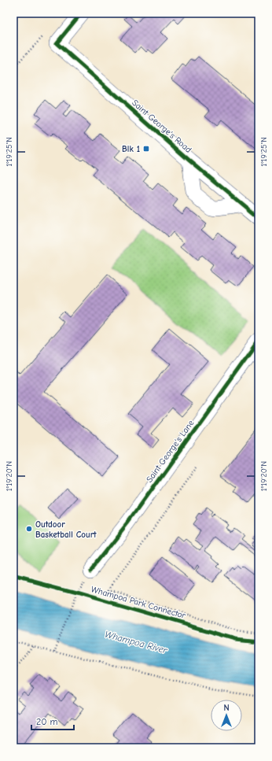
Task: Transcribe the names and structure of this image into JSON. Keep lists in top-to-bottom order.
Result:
{
  "streets": {
    "street": ["Saint George's Road", "Saint George's Lane"],
    "cycle path": ["Whampoa Park Connector"]
  },
  "water": ["Whampoa River"],
  "places": {
    "transit": ["Blk 1"],
    "other": ["Outdoor Basketball Court"]
  },
  "scale_bar": "20 m",
  "north": "top",
  "coordinates": ["1°19'25\"N", "1°19'20\"N"]
}
